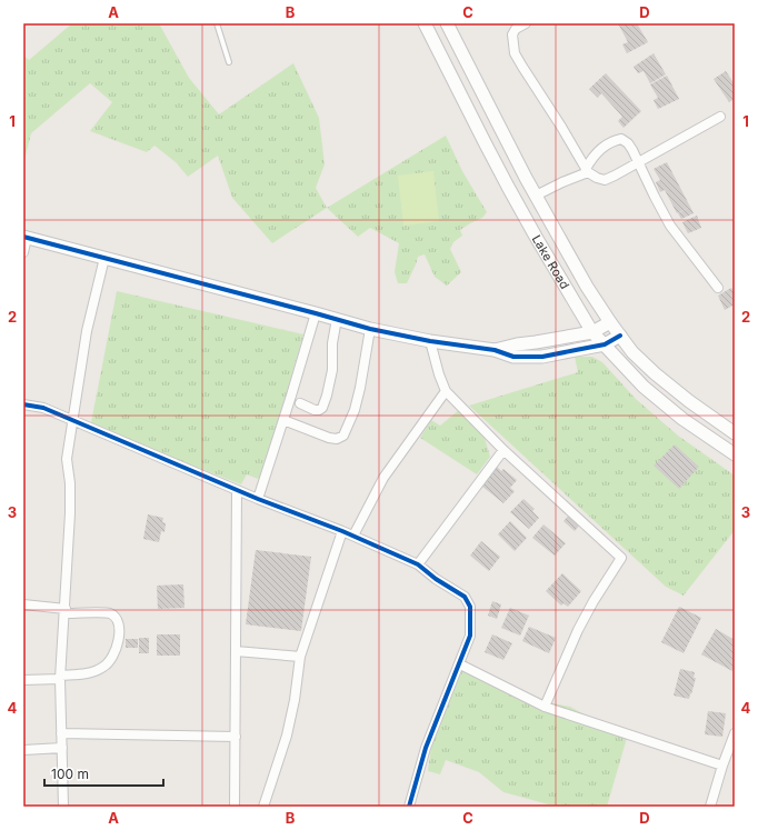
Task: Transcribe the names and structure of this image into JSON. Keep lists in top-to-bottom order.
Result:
{
  "streets": {
    "main road": ["Lake Road"]
  },
  "scale_bar": "100 m",
  "grid": {
    "columns": [
      "A",
      "B",
      "C",
      "D"
    ],
    "rows": [
      "1",
      "2",
      "3",
      "4"
    ]
  }
}
